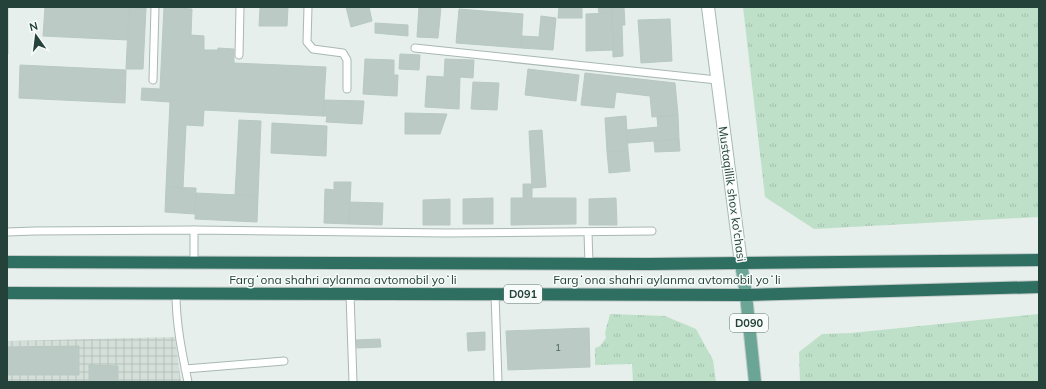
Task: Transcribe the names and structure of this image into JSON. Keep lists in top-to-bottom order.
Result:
{
  "streets": {
    "highway": ["Fargʻona shahri aylanma avtomobil yoʻli", "D091"],
    "main road": ["Mustaqillik shox ko'chasi", "D090"]
  },
  "crossings": [
    ["Mustaqillik shox ko'chasi", "Fargʻona shahri aylanma avtomobil yoʻli"]
  ],
  "house_numbers": ["1"],
  "north": "top"
}
